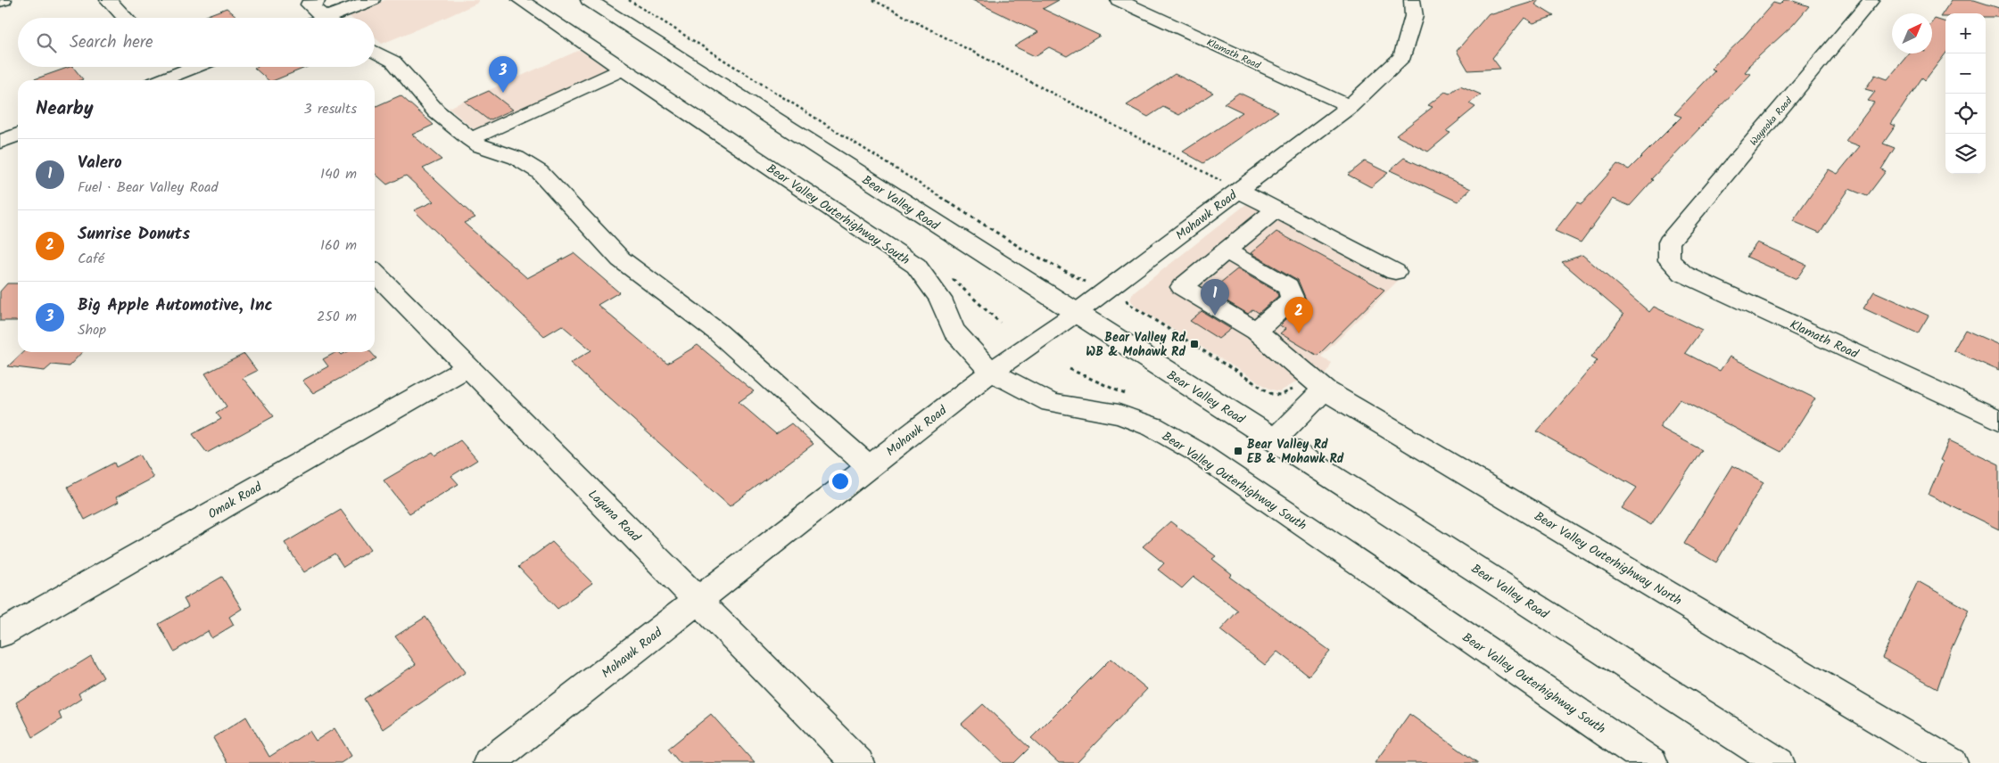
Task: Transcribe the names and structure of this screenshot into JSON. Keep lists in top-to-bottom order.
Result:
{
  "streets": {
    "street": [
      "Klamath Road",
      "Waynoka Road",
      "Bear Valley Road",
      "Bear Valley Outerhighway South",
      "Mohawk Road",
      "Omak Road",
      "Laguna Road",
      "Bear Valley Outerhighway North"
    ]
  },
  "crossings": [
    ["Klamath Road", "Waynoka Road"],
    ["Klamath Road", "Mohawk Road"],
    ["Bear Valley Road", "Mohawk Road"],
    ["Bear Valley Outerhighway South", "Mohawk Road"],
    ["Mohawk Road", "Laguna Road"],
    ["Omak Road", "Laguna Road"]
  ],
  "places": {
    "transit": ["Bear Valley Rd WB & Mohawk Rd", "Bear Valley Rd EB & Mohawk Rd"]
  },
  "north": "top right",
  "page": {
    "map_buttons": ["+", "−"],
    "search": "Search here",
    "pins": ["3", "1", "2"],
    "heading": ["Nearby", "3 results"],
    "list": [
      {
        "mark": "1",
        "name": "Valero",
        "note": "Fuel · Bear Valley Road",
        "value": "140 m"
      },
      {
        "mark": "2",
        "name": "Sunrise Donuts",
        "note": "Café",
        "value": "160 m"
      },
      {
        "mark": "3",
        "name": "Big Apple Automotive, Inc",
        "note": "Shop",
        "value": "250 m"
      }
    ]
  }
}
